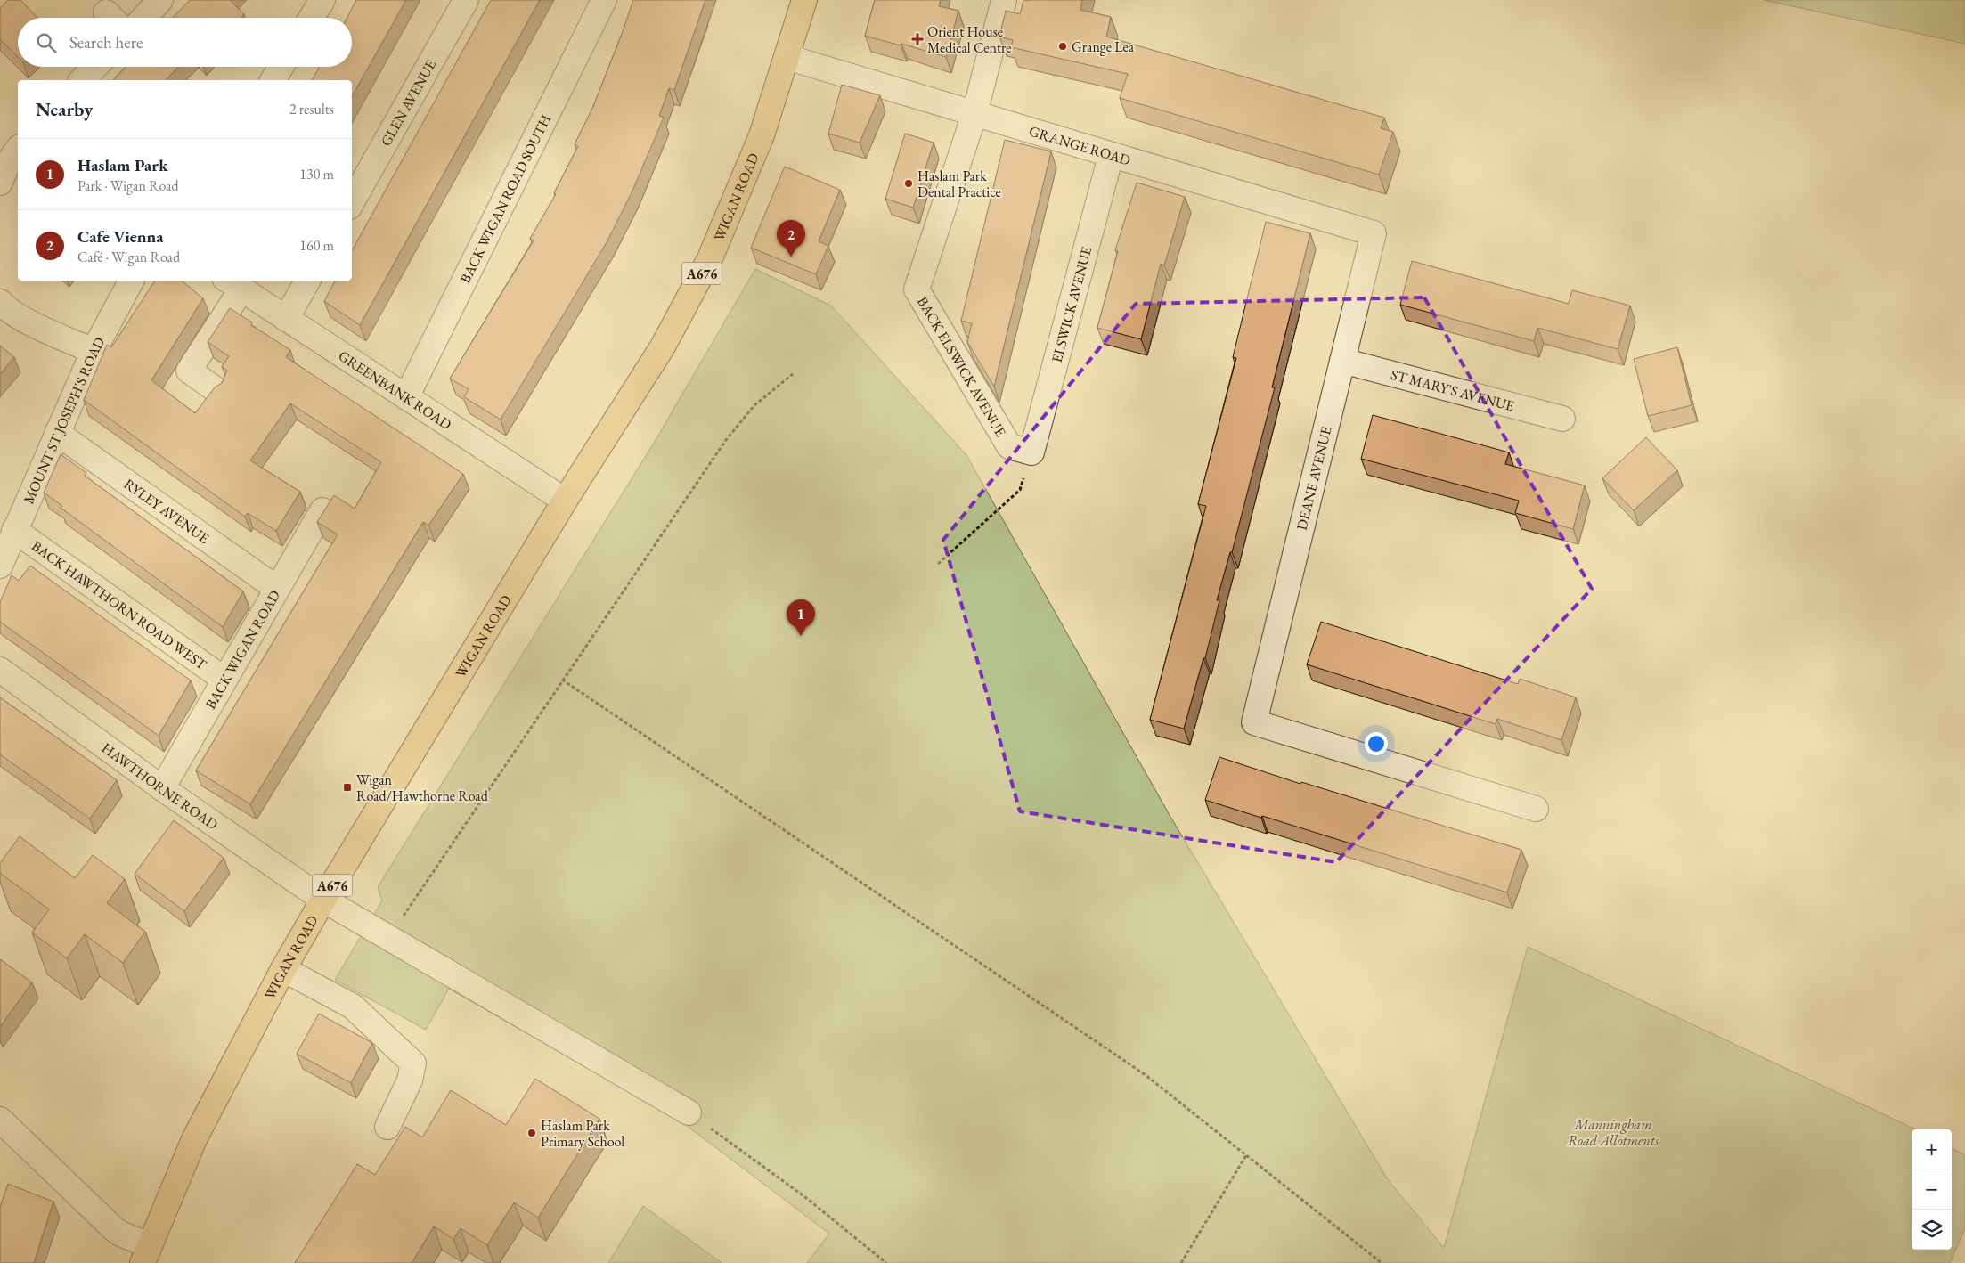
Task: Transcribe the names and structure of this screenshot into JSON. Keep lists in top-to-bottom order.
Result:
{
  "streets": {
    "main road": ["WIGAN ROAD", "A676"],
    "street": [
      "GLEN AVENUE",
      "GRANGE ROAD",
      "BACK WIGAN ROAD SOUTH",
      "ELSWICK AVENUE",
      "BACK ELSWICK AVENUE",
      "GREENBANK ROAD",
      "ST MARY'S AVENUE",
      "MOUNT ST JOSEPH'S ROAD",
      "DEANE AVENUE",
      "RYLEY AVENUE",
      "BACK HAWTHORN ROAD WEST",
      "BACK WIGAN ROAD",
      "HAWTHORNE ROAD"
    ]
  },
  "crossings": [
    ["GRANGE ROAD", "WIGAN ROAD"],
    ["GRANGE ROAD", "ELSWICK AVENUE"],
    ["GRANGE ROAD", "BACK ELSWICK AVENUE"],
    ["GRANGE ROAD", "DEANE AVENUE"],
    ["WIGAN ROAD", "GREENBANK ROAD"],
    ["WIGAN ROAD", "HAWTHORNE ROAD"],
    ["BACK WIGAN ROAD SOUTH", "GREENBANK ROAD"],
    ["ELSWICK AVENUE", "BACK ELSWICK AVENUE"],
    ["ST MARY'S AVENUE", "DEANE AVENUE"],
    ["MOUNT ST JOSEPH'S ROAD", "RYLEY AVENUE"],
    ["MOUNT ST JOSEPH'S ROAD", "BACK HAWTHORN ROAD WEST"],
    ["RYLEY AVENUE", "BACK WIGAN ROAD"],
    ["BACK HAWTHORN ROAD WEST", "BACK WIGAN ROAD"],
    ["BACK WIGAN ROAD", "HAWTHORNE ROAD"]
  ],
  "parks": ["Manningham Road Allotments"],
  "places": {
    "health": ["Orient House Medical Centre"],
    "other": ["Grange Lea", "Haslam Park Dental Practice", "Haslam Park Primary School"],
    "transit": ["Wigan Road/Hawthorne Road"]
  },
  "page": {
    "search": "Search here",
    "heading": ["Nearby", "2 results"],
    "list": [
      {
        "mark": "1",
        "name": "Haslam Park",
        "note": "Park · Wigan Road",
        "value": "130 m"
      },
      {
        "mark": "2",
        "name": "Cafe Vienna",
        "note": "Café · Wigan Road",
        "value": "160 m"
      }
    ],
    "pins": ["2", "1"],
    "map_buttons": ["+", "−"]
  }
}
